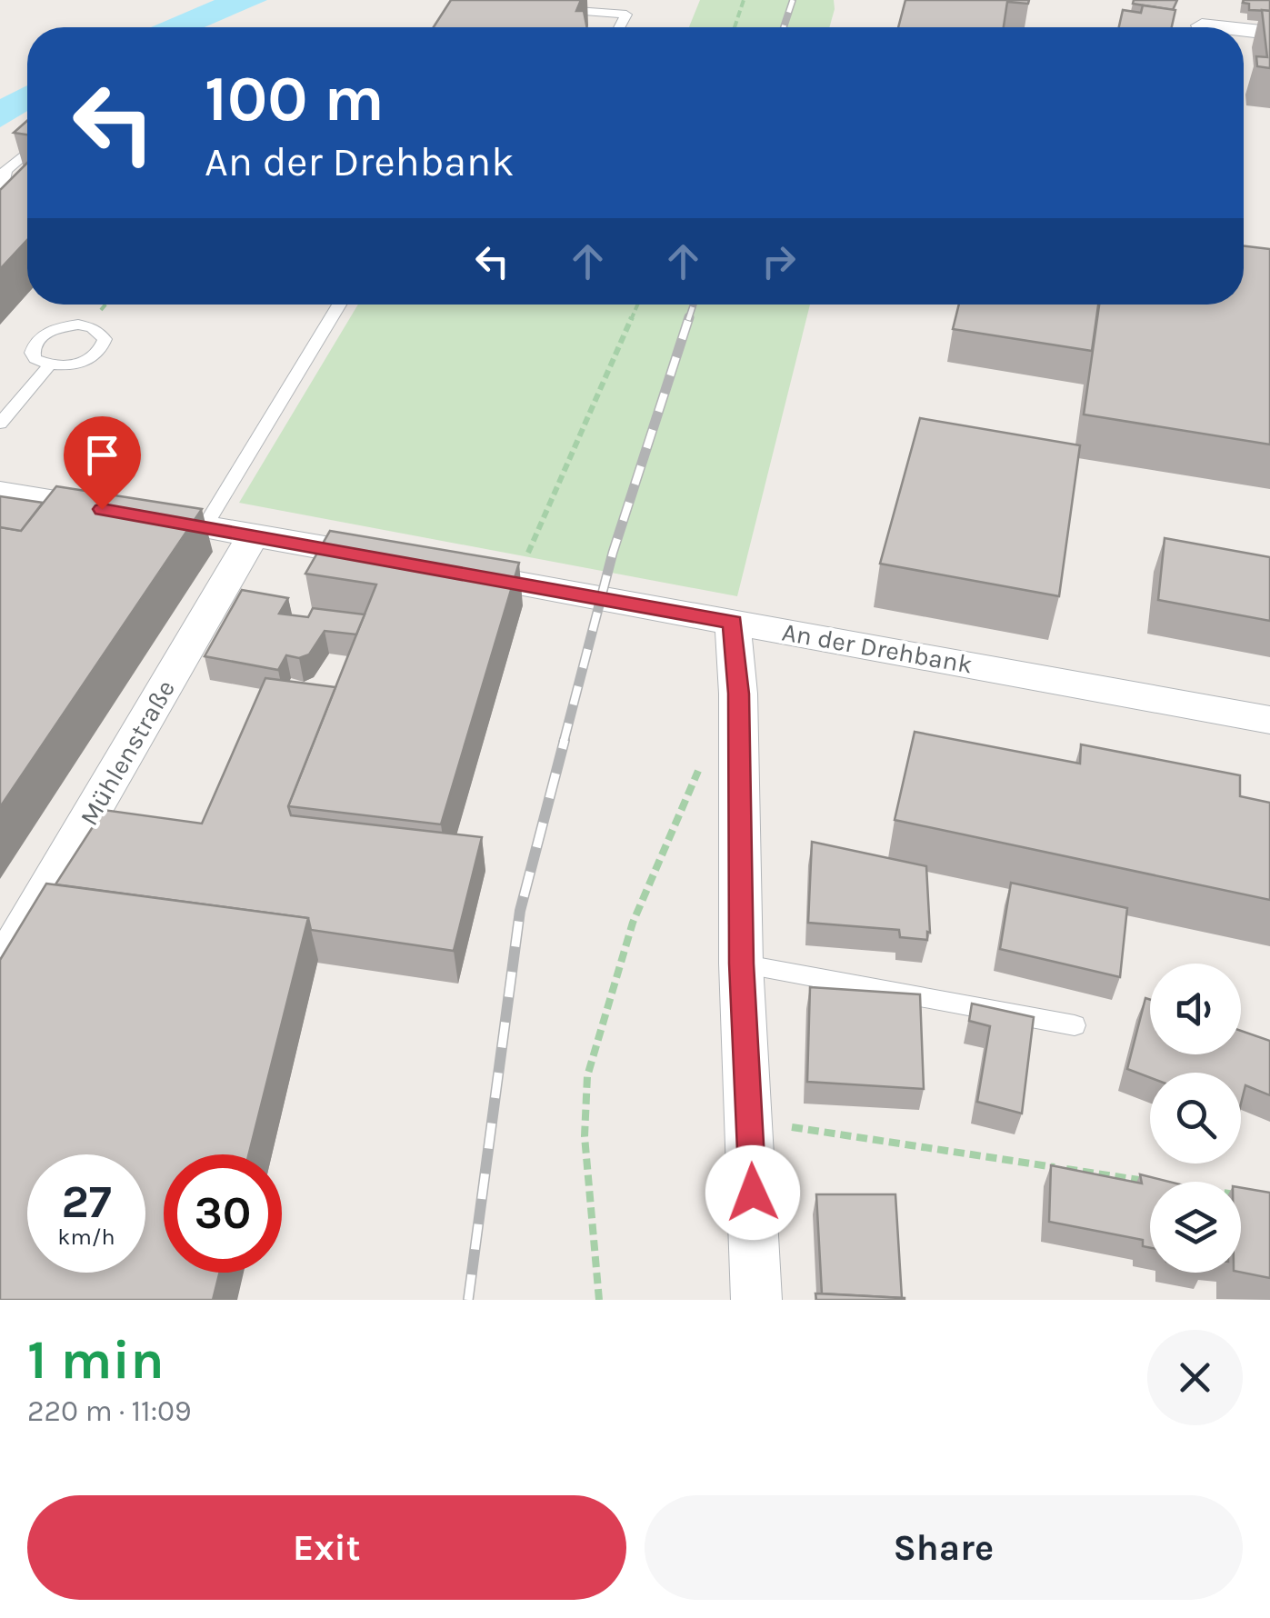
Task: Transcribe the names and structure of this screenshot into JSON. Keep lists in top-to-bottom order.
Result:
{
  "streets": {
    "street": ["An der Drehbank", "Mühlenstraße"]
  },
  "crossings": [
    ["An der Drehbank", "Mühlenstraße"]
  ],
  "page": {
    "turn": ["100 m", "An der Drehbank"],
    "speed": "27 km/h",
    "limit": "30",
    "heading": ["1 min", "220 m · 11:09"],
    "buttons": ["Exit", "Share"]
  }
}
